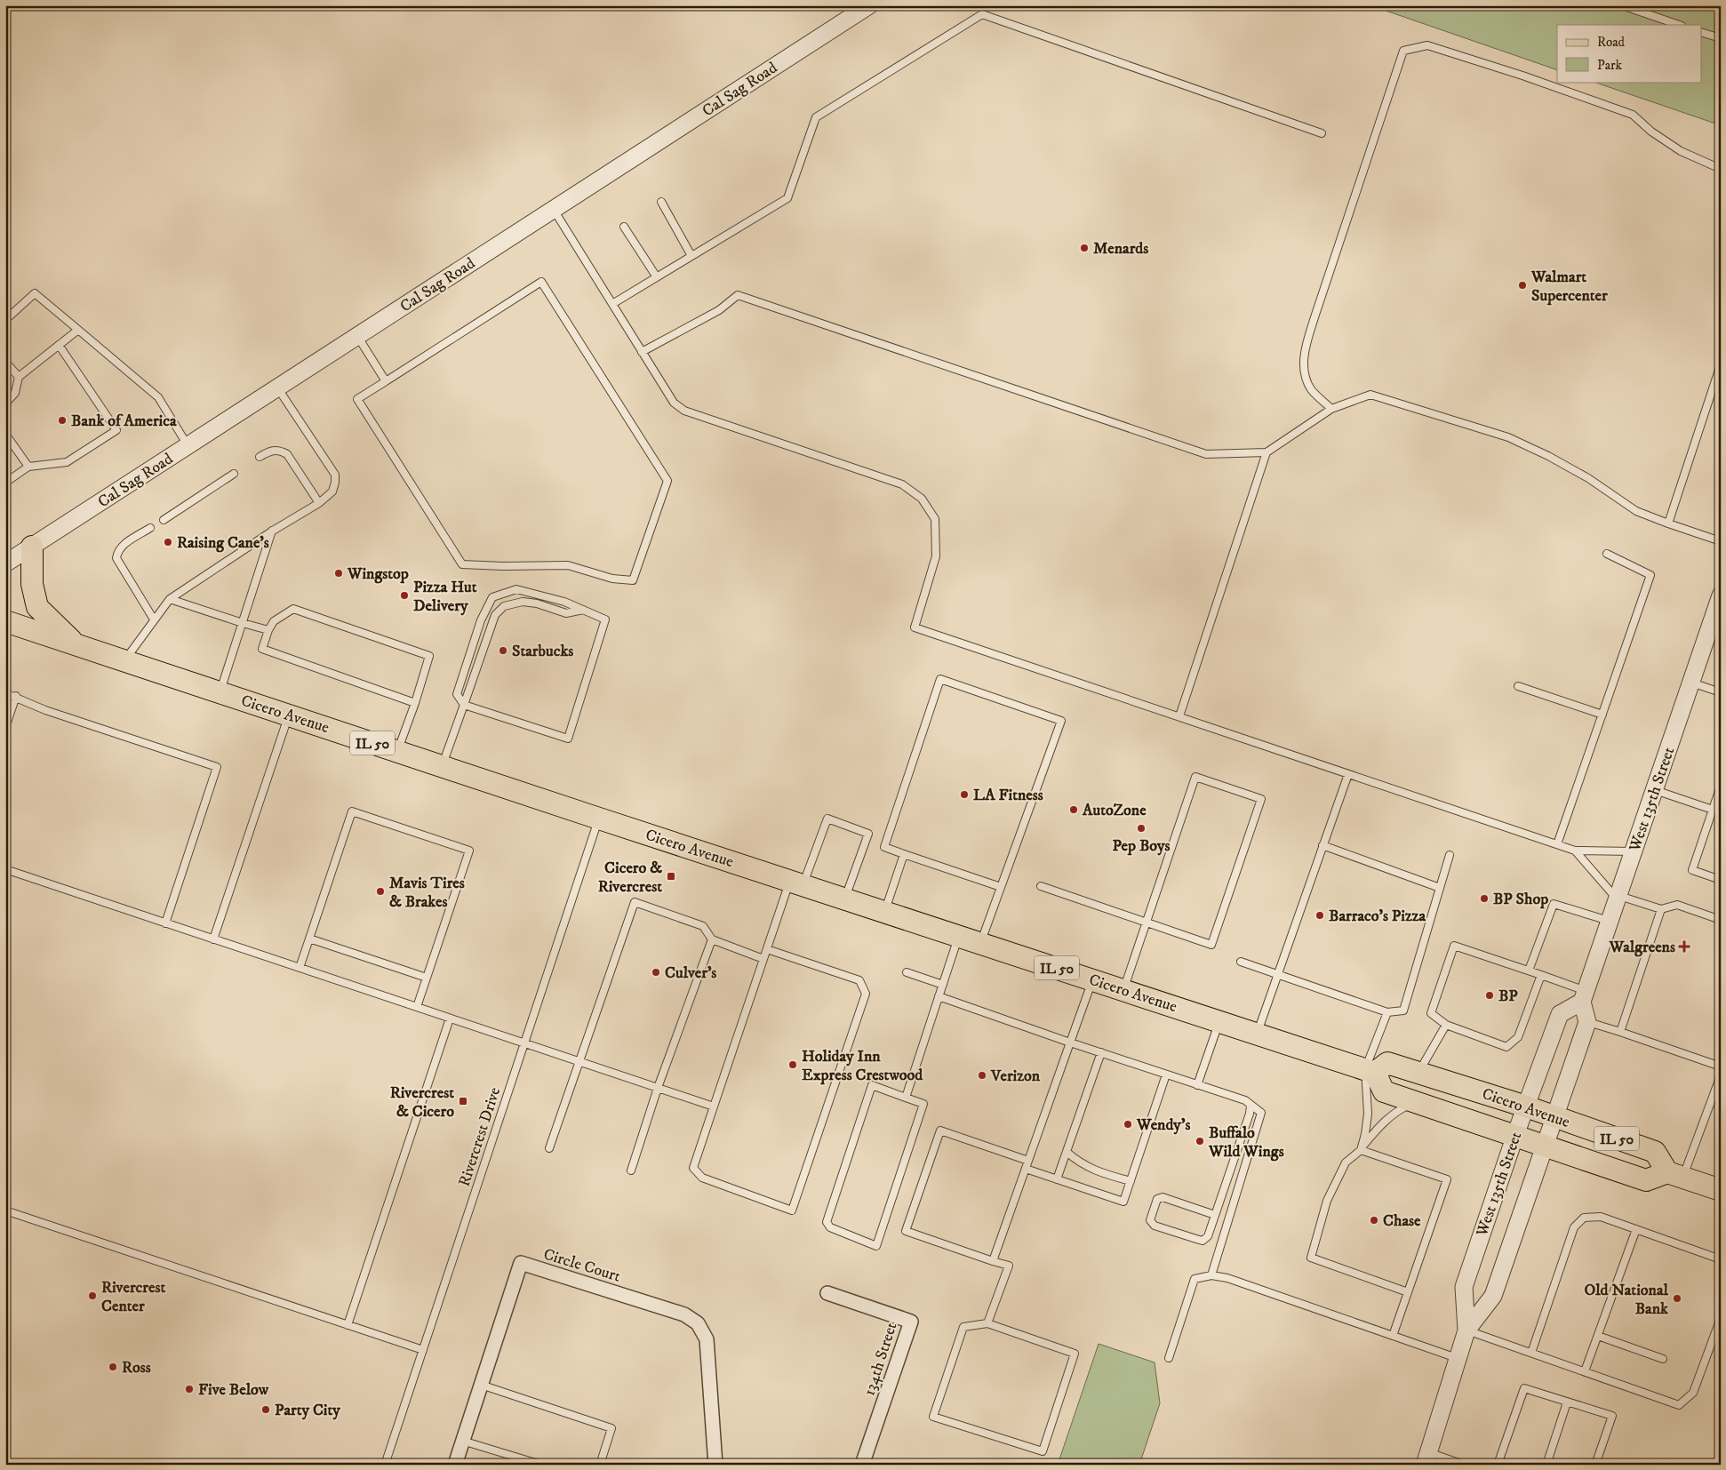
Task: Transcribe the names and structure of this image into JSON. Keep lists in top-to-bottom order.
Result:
{
  "streets": {
    "main road": ["Cicero Avenue", "IL 50"],
    "street": [
      "Cal Sag Road",
      "West 135th Street",
      "Circle Court",
      "134th Street"
    ],
    "lane": ["Rivercrest Drive"]
  },
  "crossings": [
    ["Cicero Avenue", "West 135th Street"],
    ["Cicero Avenue", "Rivercrest Drive"]
  ],
  "places": {
    "other": [
      "Menards",
      "Walmart Supercenter",
      "Bank of America",
      "Raising Cane's",
      "Wingstop",
      "Pizza Hut Delivery",
      "Starbucks",
      "LA Fitness",
      "AutoZone",
      "Pep Boys",
      "Mavis Tires & Brakes",
      "BP Shop",
      "Barraco's Pizza",
      "Culver's",
      "BP",
      "Holiday Inn Express Crestwood",
      "Verizon",
      "Wendy's",
      "Buffalo Wild Wings",
      "Chase",
      "Rivercrest Center",
      "Old National Bank",
      "Ross",
      "Five Below",
      "Party City"
    ],
    "transit": ["Cicero & Rivercrest", "Rivercrest & Cicero"],
    "health": ["Walgreens"]
  },
  "legend": ["Road", "Park"]
}
